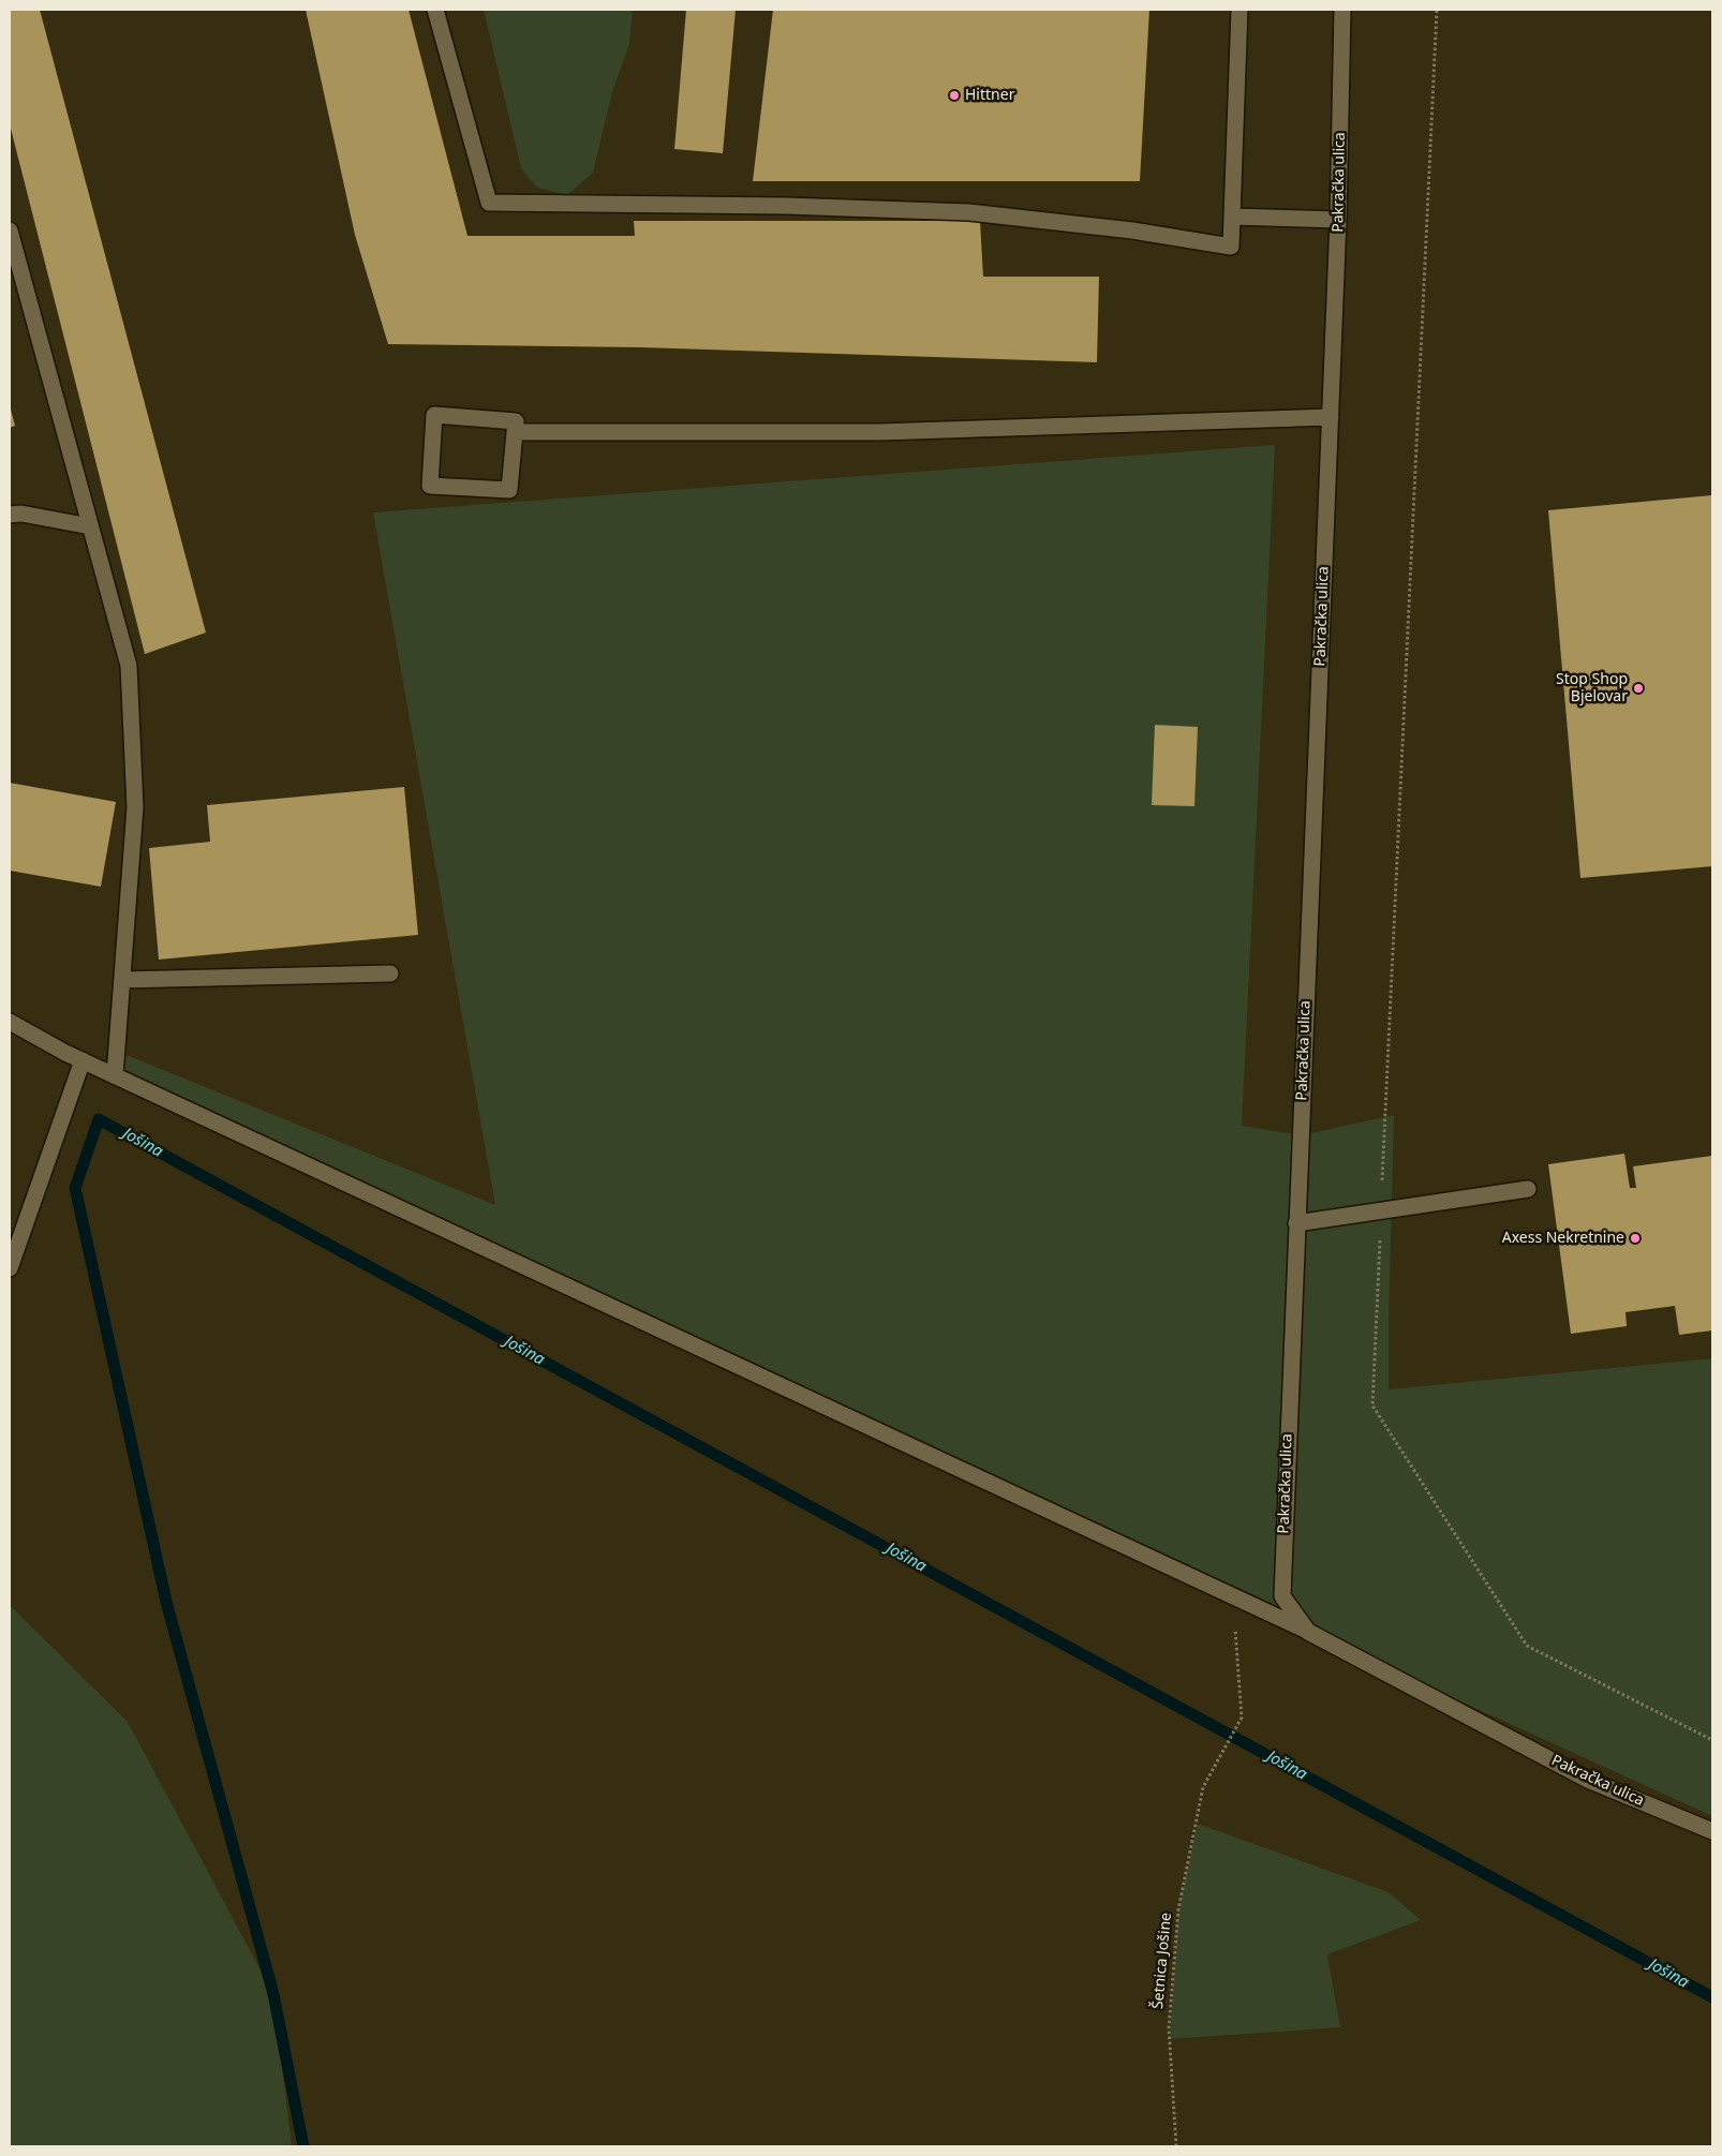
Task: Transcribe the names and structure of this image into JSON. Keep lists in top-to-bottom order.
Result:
{
  "streets": {
    "street": ["Pakračka ulica"],
    "path": ["Šetnica Jošine"]
  },
  "water": ["Jošina"],
  "places": ["Hittner", "Stop Shop Bjelovar", "Axess Nekretnine"]
}
